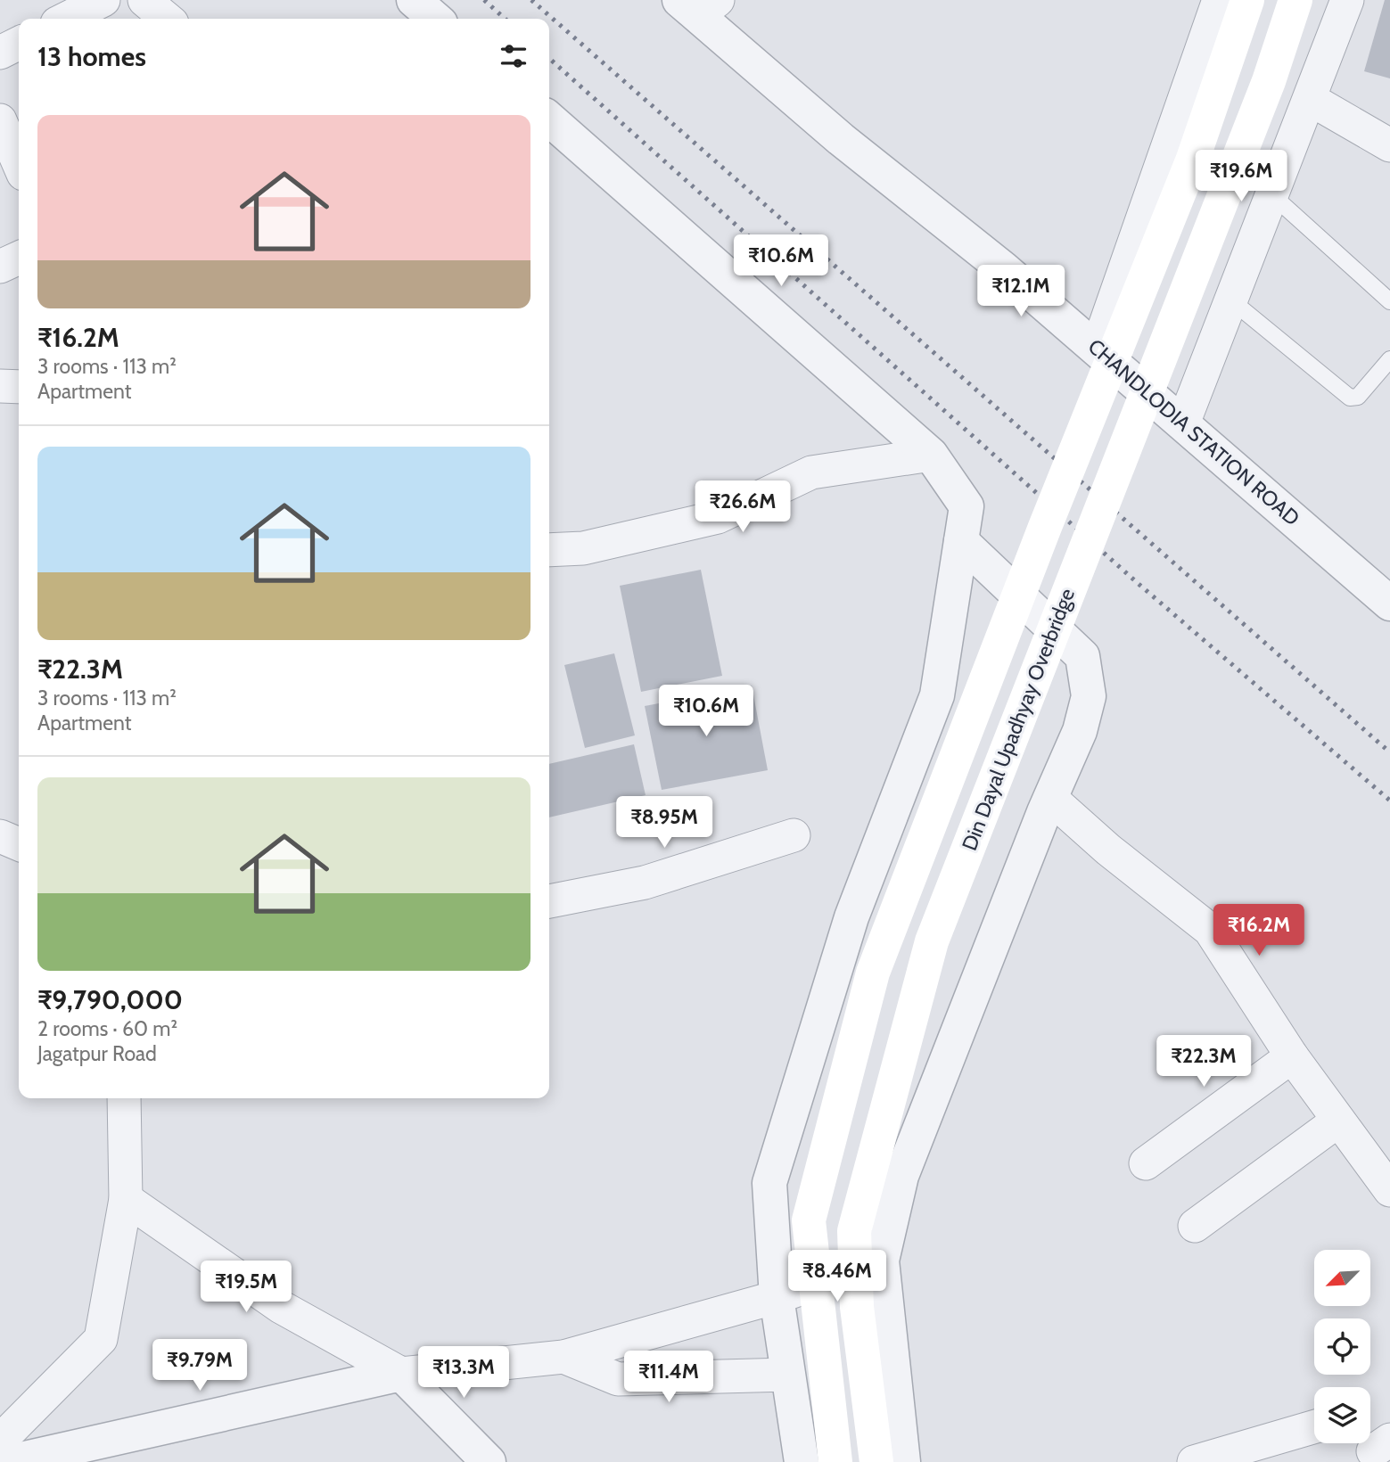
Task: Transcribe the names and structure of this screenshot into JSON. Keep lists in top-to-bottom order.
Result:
{
  "streets": {
    "main road": ["Din Dayal Upadhyay Overbridge"],
    "street": ["CHANDLODIA STATION ROAD"]
  },
  "north": "bottom left",
  "page": {
    "heading": "13 homes",
    "list": [
      {
        "name": "₹16.2M",
        "note": "3 rooms · 113 m² · Apartment"
      },
      {
        "name": "₹22.3M",
        "note": "3 rooms · 113 m² · Apartment"
      },
      {
        "name": "₹9,790,000",
        "note": "2 rooms · 60 m² · Jagatpur Road"
      }
    ],
    "price": [
      "₹19.6M",
      "₹10.6M",
      "₹12.1M",
      "₹26.6M",
      "₹10.6M",
      "₹8.95M",
      "₹16.2M",
      "₹22.3M",
      "₹8.46M",
      "₹19.5M",
      "₹9.79M",
      "₹13.3M",
      "₹11.4M"
    ]
  }
}
